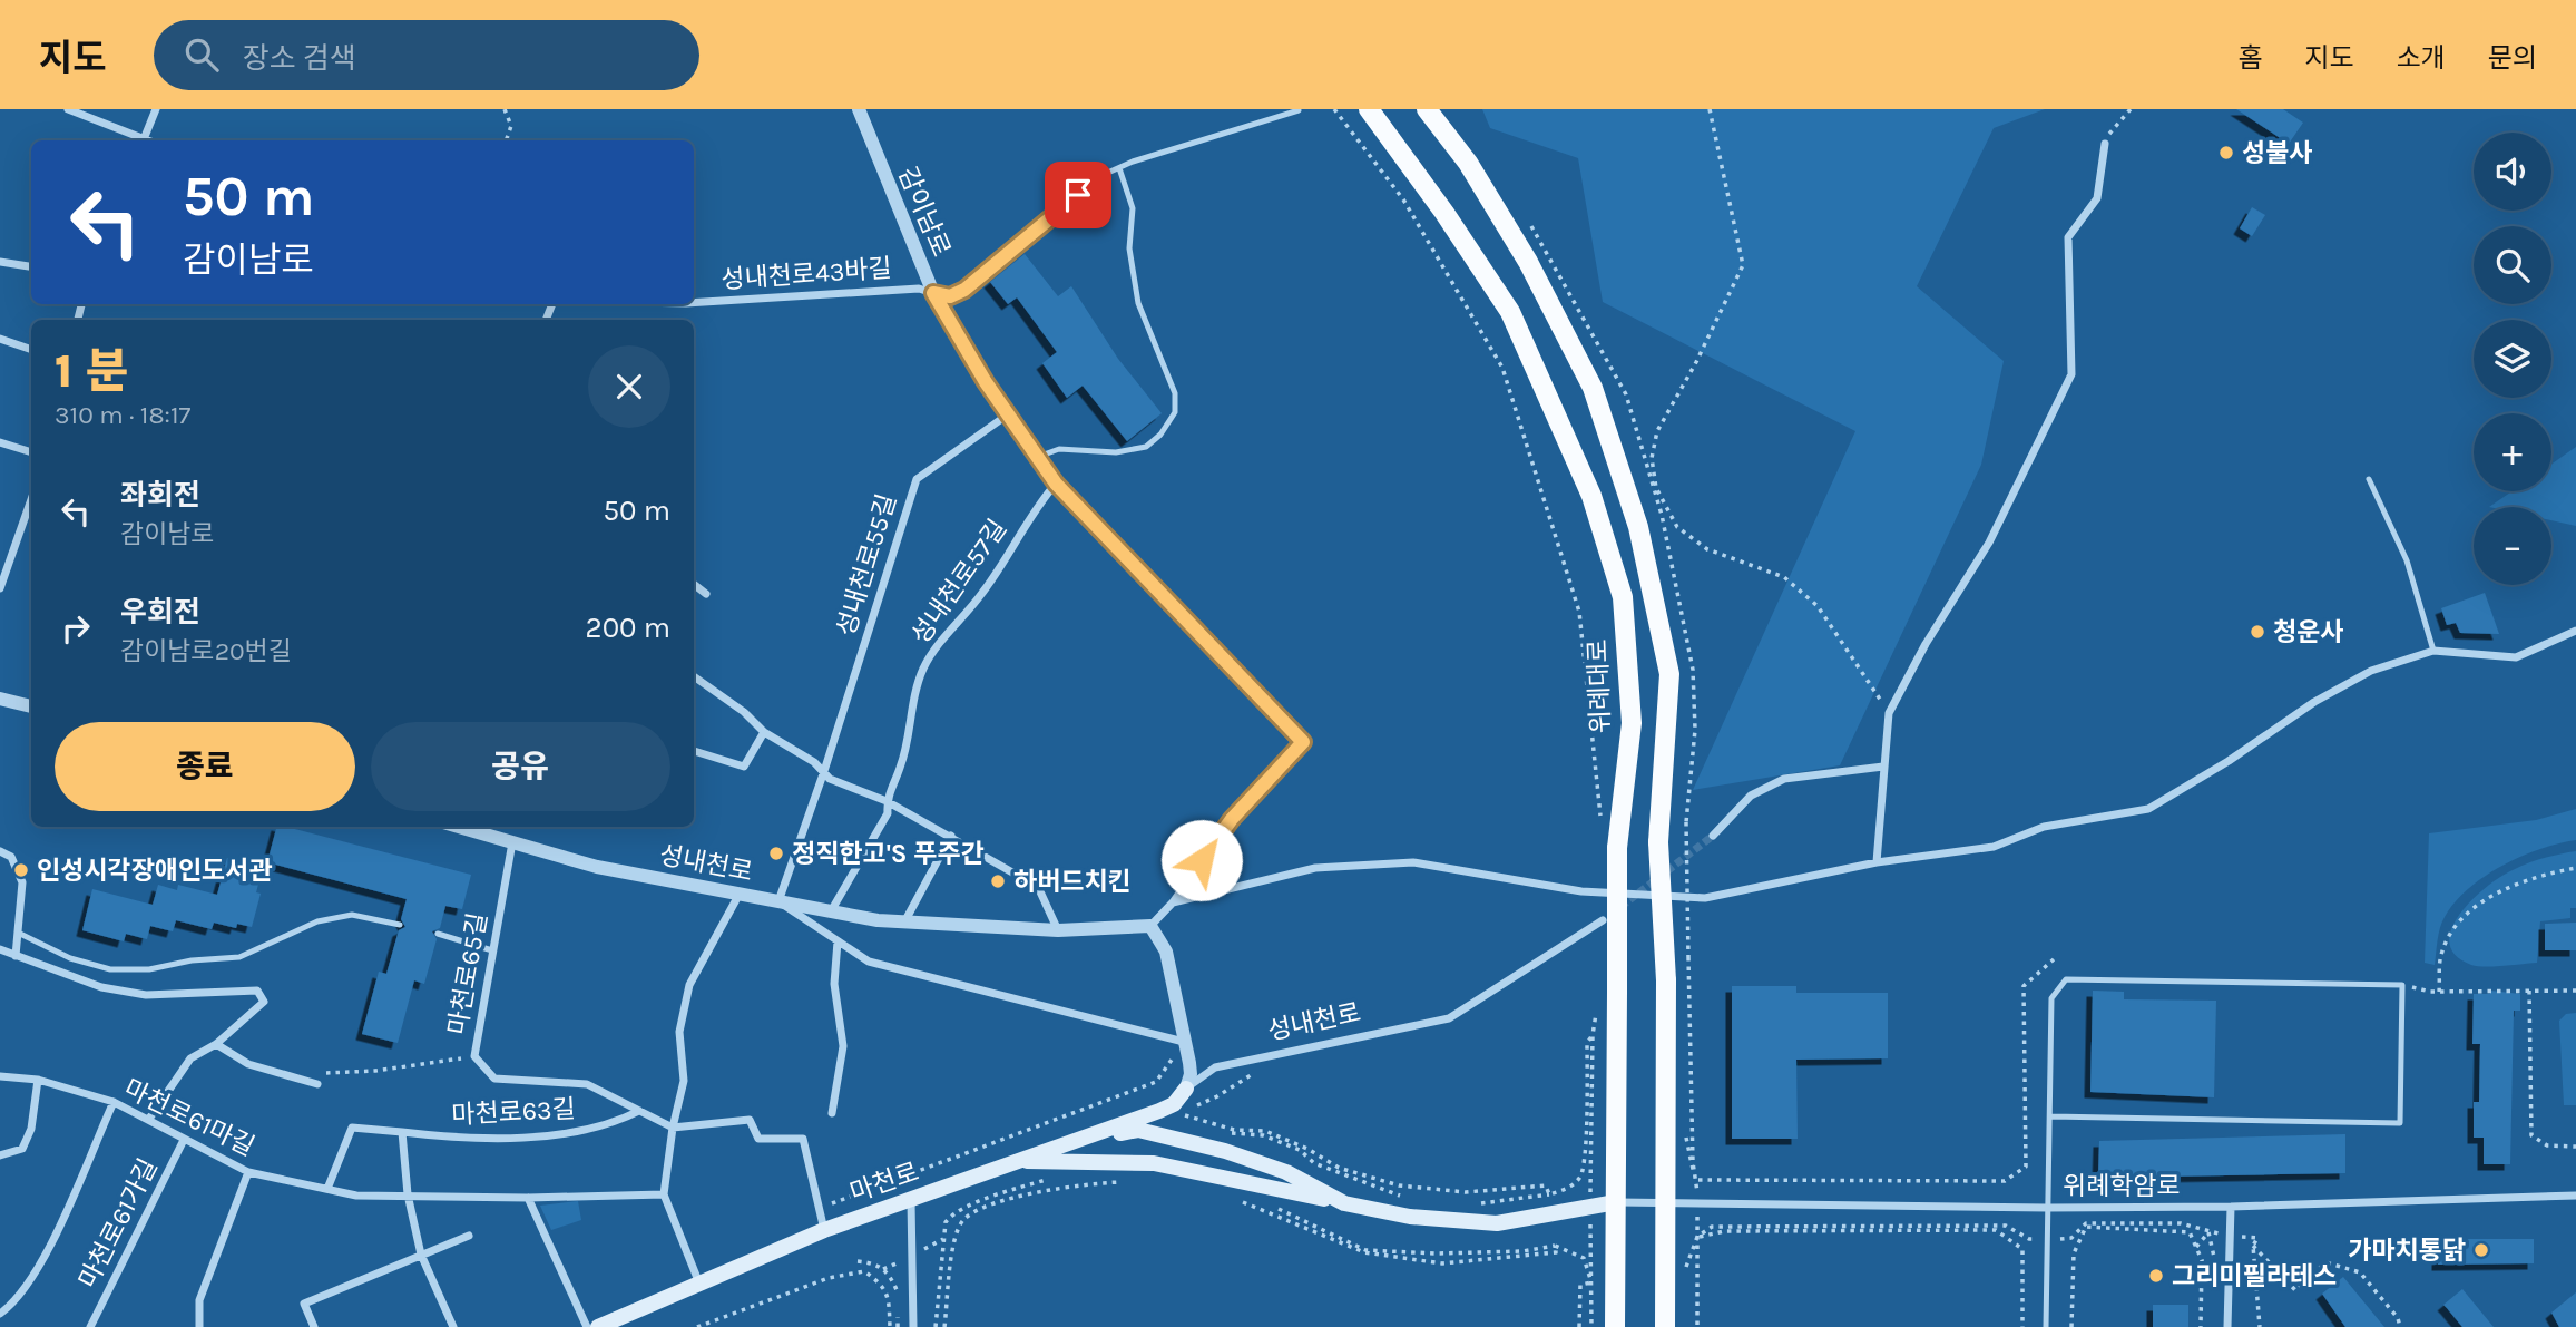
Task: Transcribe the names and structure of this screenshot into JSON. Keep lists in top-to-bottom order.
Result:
{
  "streets": {
    "main road": ["위례대로", "마천로"],
    "street": [
      "감이남로",
      "성내천로43바길",
      "성내천로55길",
      "성내천로57길",
      "성내천로",
      "마천로65길",
      "마천로63길",
      "마천로61마길",
      "위례학암로",
      "마천로61가길"
    ]
  },
  "crossings": [
    ["감이남로", "성내천로43바길"],
    ["감이남로", "성내천로55길"],
    ["감이남로", "성내천로57길"],
    ["성내천로55길", "성내천로"],
    ["성내천로57길", "성내천로"],
    ["위례대로", "위례학암로"],
    ["성내천로", "마천로65길"],
    ["성내천로", "마천로"],
    ["마천로65길", "마천로63길"],
    ["마천로63길", "마천로61마길"],
    ["마천로61마길", "마천로61가길"]
  ],
  "places": [
    "성불사",
    "청운사",
    "정직한고'S 푸주간",
    "인성시각장애인도서관",
    "하버드치킨",
    "가마치통닭",
    "그리미필라테스"
  ],
  "page": {
    "header": "지도",
    "search": "장소 검색",
    "nav": [
      "홈",
      "지도",
      "소개",
      "문의"
    ],
    "map_buttons": ["+", "−"],
    "turn": ["50 m", "감이남로"],
    "heading": ["1 분", "310 m · 18:17"],
    "list": [
      {
        "name": "좌회전",
        "note": "감이남로",
        "value": "50 m"
      },
      {
        "name": "우회전",
        "note": "감이남로20번길",
        "value": "200 m"
      }
    ],
    "buttons": ["종료", "공유"]
  }
}
